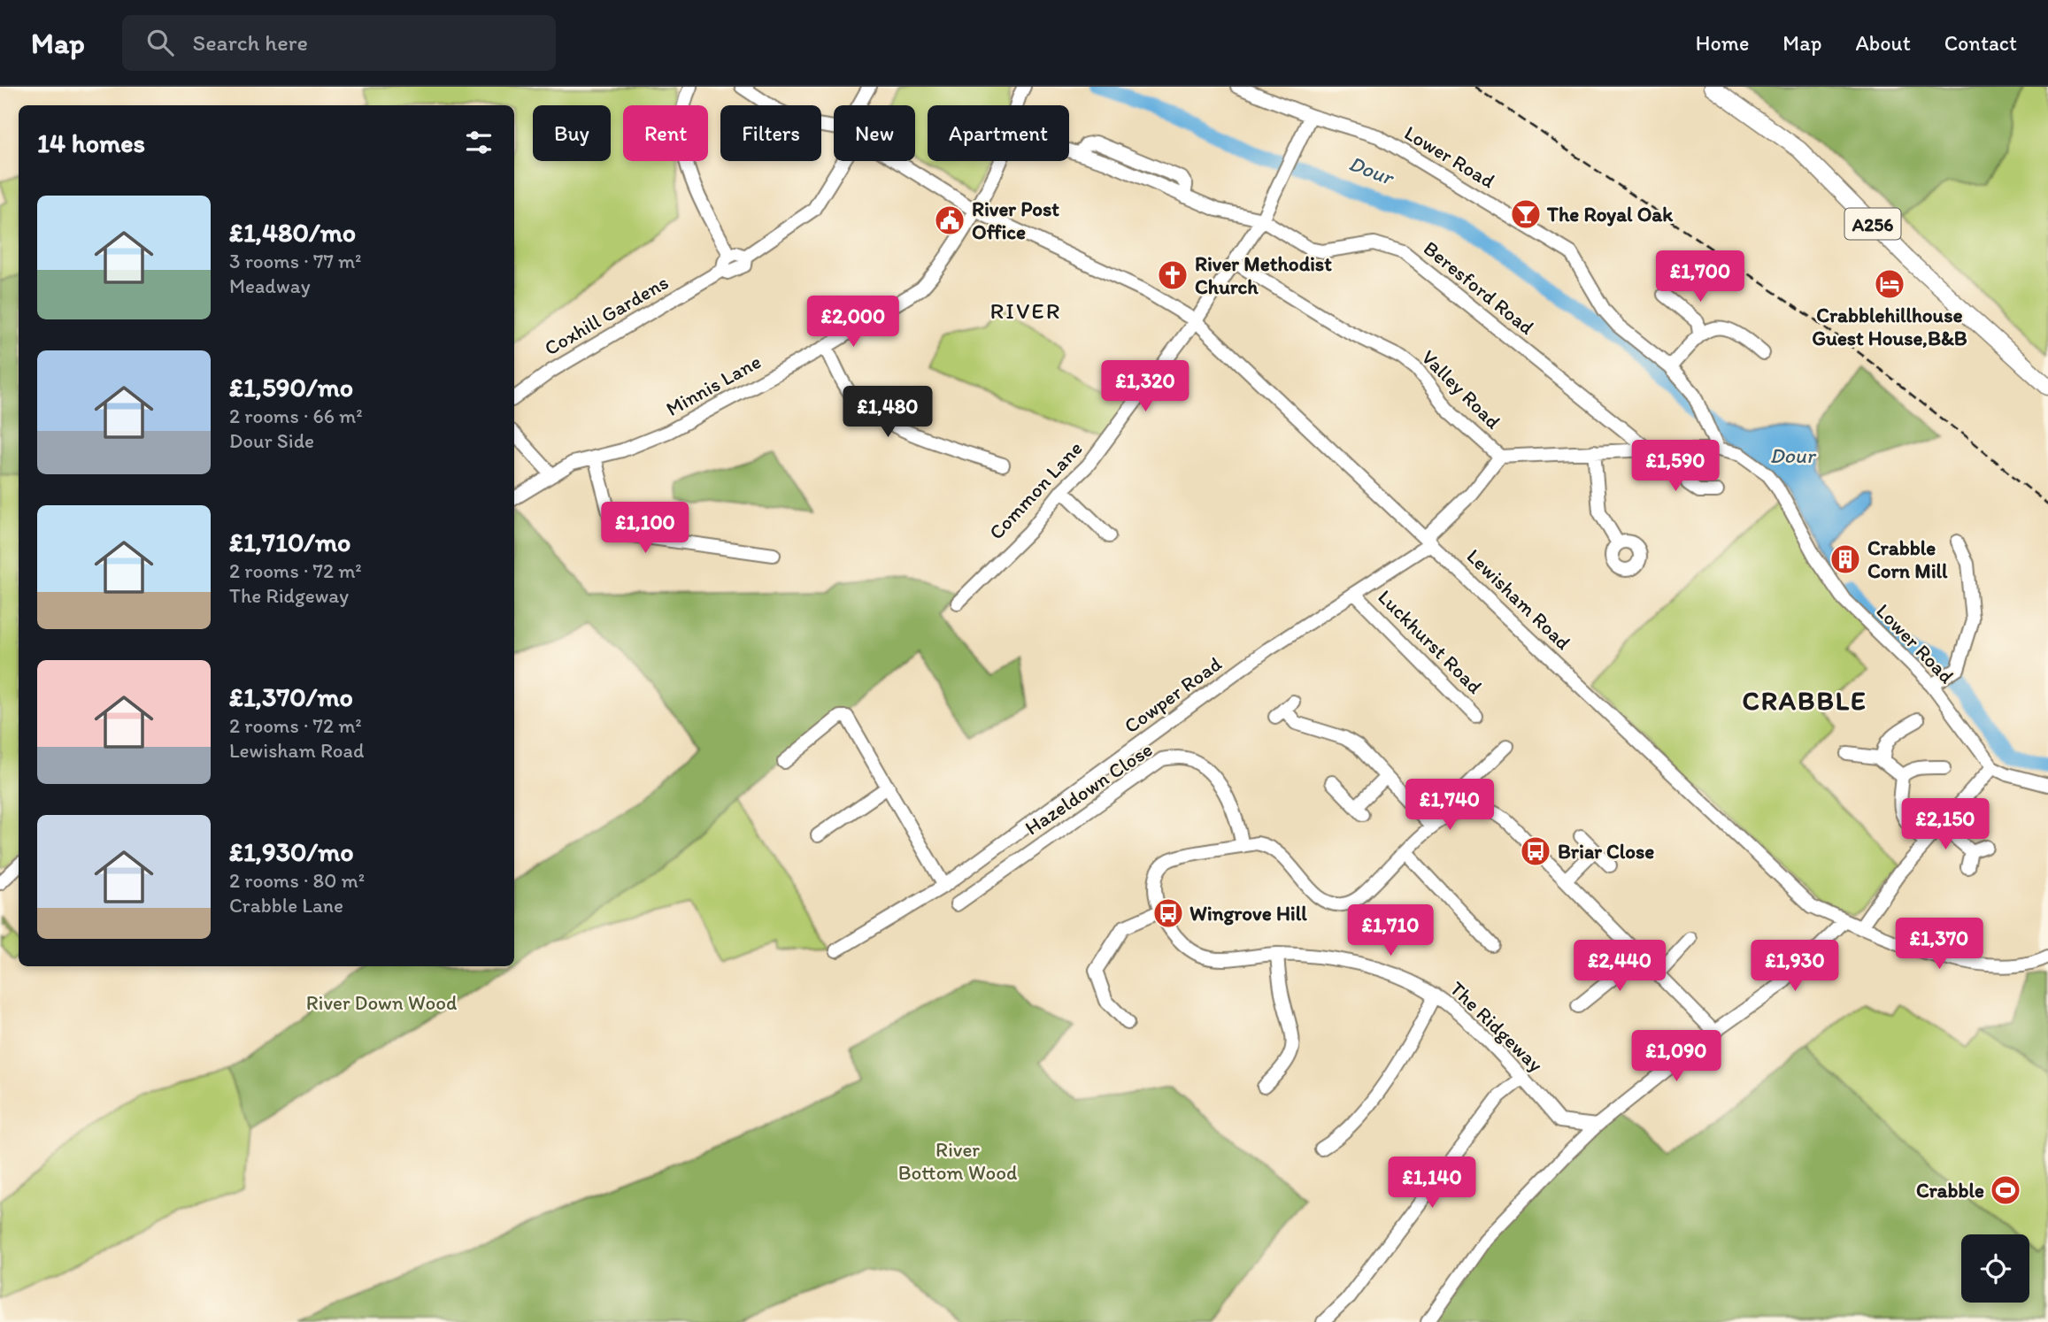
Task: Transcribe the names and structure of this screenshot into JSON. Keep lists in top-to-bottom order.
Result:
{
  "streets": {
    "main road": ["A256"],
    "street": [
      "Lower Road",
      "Beresford Road",
      "Coxhill Gardens",
      "Minnis Lane",
      "Valley Road",
      "Common Lane",
      "Lewisham Road",
      "Luckhurst Road",
      "Cowper Road",
      "Hazeldown Close",
      "The Ridgeway"
    ]
  },
  "crossings": [
    ["Lower Road", "Valley Road"],
    ["Lower Road", "Common Lane"],
    ["Beresford Road", "Valley Road"],
    ["Beresford Road", "Common Lane"],
    ["Minnis Lane", "Lewisham Road"],
    ["Valley Road", "Common Lane"],
    ["Valley Road", "Cowper Road"],
    ["Common Lane", "Lewisham Road"],
    ["Lewisham Road", "Cowper Road"],
    ["Luckhurst Road", "Cowper Road"],
    ["Hazeldown Close", "The Ridgeway"]
  ],
  "districts": ["RIVER", "CRABBLE"],
  "water": ["Dour"],
  "parks": ["River Down Wood", "River Bottom Wood"],
  "places": {
    "bar": ["The Royal Oak"],
    "public building": ["River Post Office"],
    "church": ["River Methodist Church"],
    "hotel": ["Crabblehillhouse Guest House,B&B"],
    "building": ["Crabble Corn Mill"],
    "bus stop": ["Briar Close", "Wingrove Hill"],
    "sports": ["Crabble"]
  },
  "page": {
    "header": "Map",
    "search": "Search here",
    "nav": [
      "Home",
      "Map",
      "About",
      "Contact"
    ],
    "chip": [
      "Buy",
      "Rent",
      "Filters",
      "New",
      "Apartment"
    ],
    "heading": "14 homes",
    "list": [
      {
        "name": "£1,480/mo",
        "note": "3 rooms · 77 m² · Meadway"
      },
      {
        "name": "£1,590/mo",
        "note": "2 rooms · 66 m² · Dour Side"
      },
      {
        "name": "£1,710/mo",
        "note": "2 rooms · 72 m² · The Ridgeway"
      },
      {
        "name": "£1,370/mo",
        "note": "2 rooms · 72 m² · Lewisham Road"
      },
      {
        "name": "£1,930/mo",
        "note": "2 rooms · 80 m² · Crabble Lane"
      }
    ],
    "price": [
      "£1,700",
      "£2,000",
      "£1,320",
      "£1,480",
      "£1,590",
      "£1,100",
      "£1,740",
      "£2,150",
      "£1,710",
      "£1,370",
      "£2,440",
      "£1,930",
      "£1,090",
      "£1,140"
    ]
  }
}
